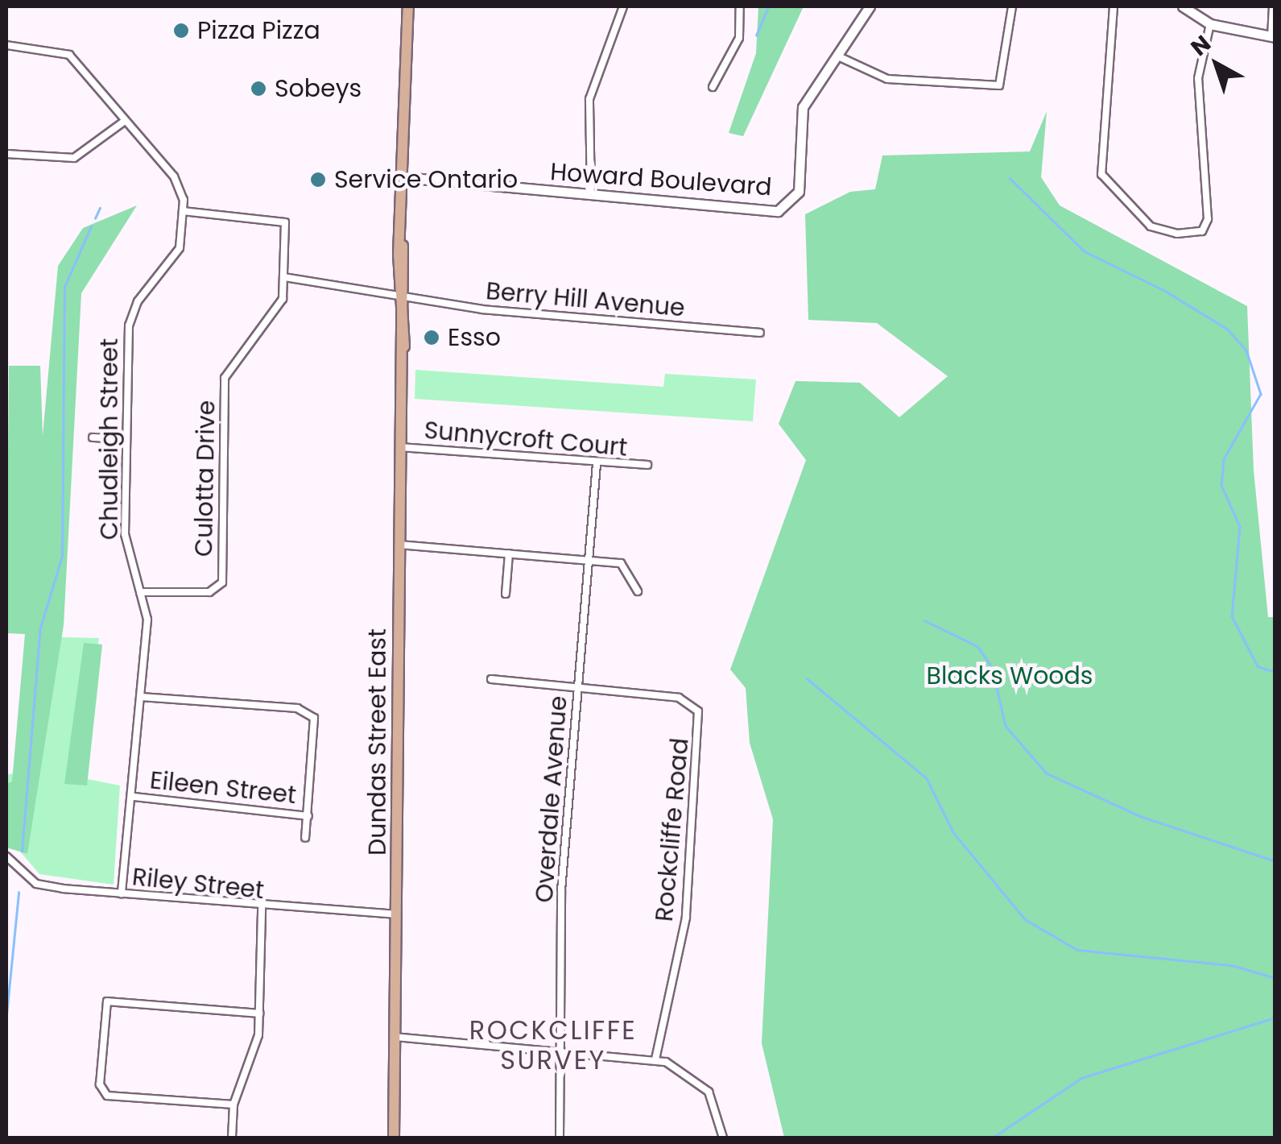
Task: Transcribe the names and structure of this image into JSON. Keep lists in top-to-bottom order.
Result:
{
  "streets": {
    "main road": ["Dundas Street East"],
    "street": [
      "Howard Boulevard",
      "Berry Hill Avenue",
      "Chudleigh Street",
      "Sunnycroft Court",
      "Culotta Drive",
      "Eileen Street",
      "Overdale Avenue",
      "Rockcliffe Road",
      "Riley Street"
    ]
  },
  "crossings": [
    ["Howard Boulevard", "Dundas Street East"],
    ["Berry Hill Avenue", "Culotta Drive"],
    ["Berry Hill Avenue", "Dundas Street East"],
    ["Chudleigh Street", "Culotta Drive"],
    ["Chudleigh Street", "Eileen Street"],
    ["Chudleigh Street", "Riley Street"],
    ["Sunnycroft Court", "Dundas Street East"],
    ["Sunnycroft Court", "Overdale Avenue"],
    ["Dundas Street East", "Riley Street"],
    ["Overdale Avenue", "Rockcliffe Road"]
  ],
  "districts": ["ROCKCLIFFE SURVEY"],
  "parks": ["Blacks Woods"],
  "places": [
    "Pizza Pizza",
    "Sobeys",
    "Service Ontario",
    "Esso"
  ],
  "north": "top left"
}
